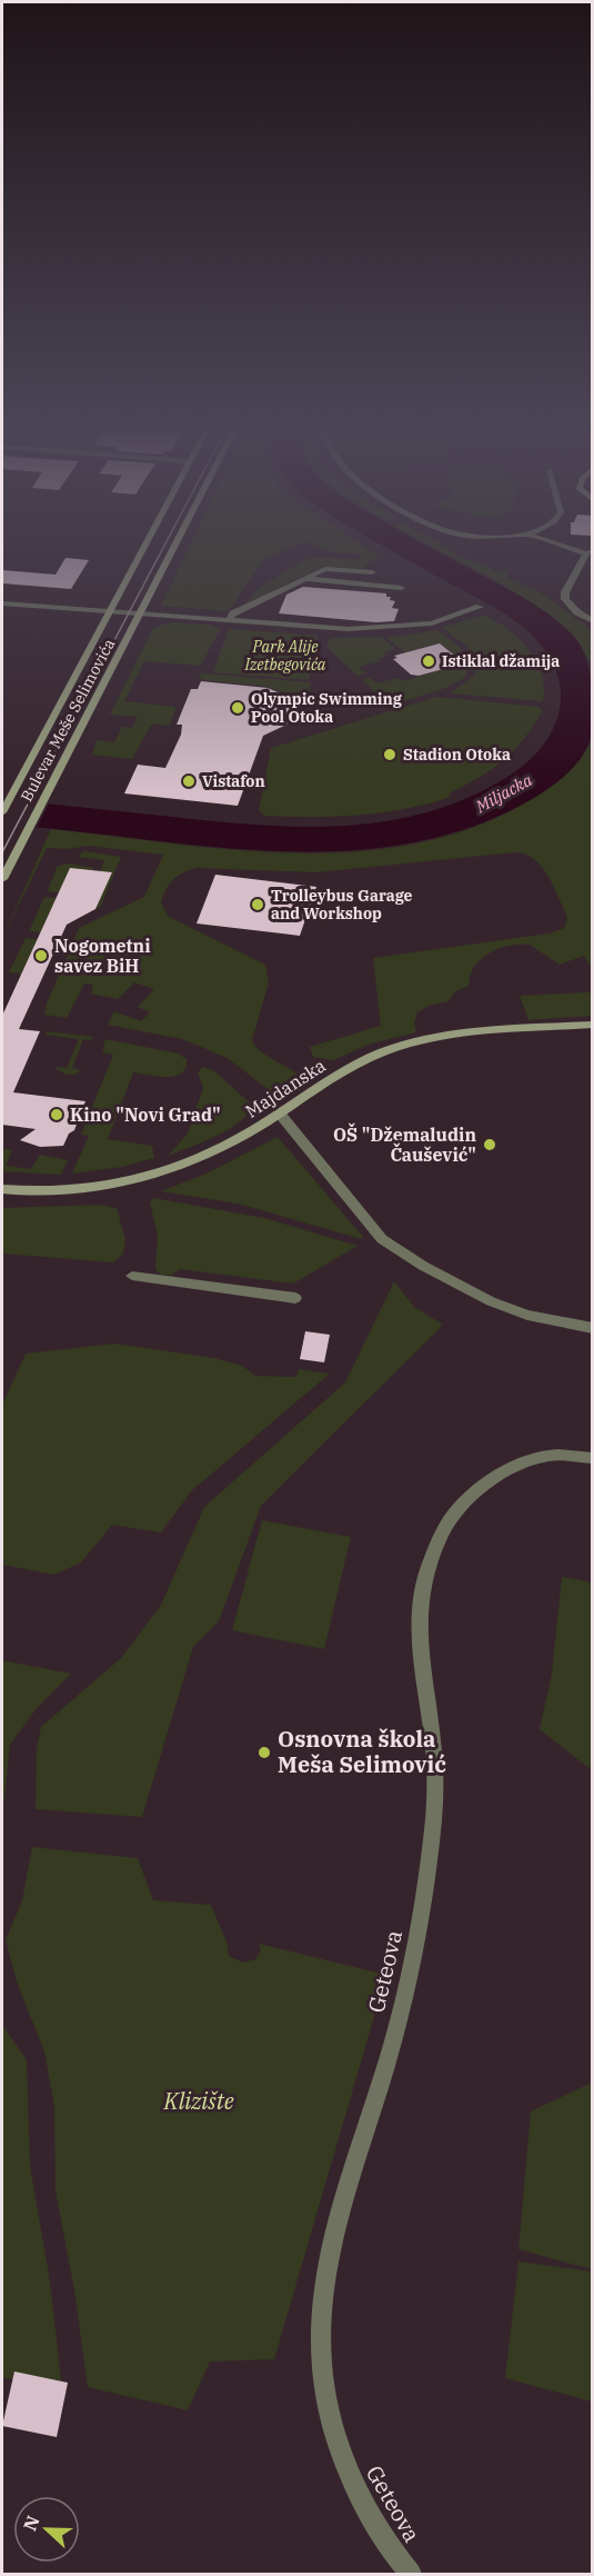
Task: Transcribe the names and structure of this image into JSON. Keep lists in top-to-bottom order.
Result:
{
  "streets": {
    "main road": ["Bulevar Meše Selimovića", "Majdanska"],
    "street": ["Geteova"]
  },
  "water": ["Miljacka"],
  "parks": ["Park Alije Izetbegovića", "Klizište"],
  "places": [
    "Istiklal džamija",
    "Olympic Swimming Pool Otoka",
    "Stadion Otoka",
    "Vistafon",
    "Trolleybus Garage and Workshop",
    "Nogometni savez BiH",
    "Kino \"Novi Grad\"",
    "OŠ \"Džemaludin Čaušević\"",
    "Osnovna škola Meša Selimović"
  ],
  "north": "left"
}
